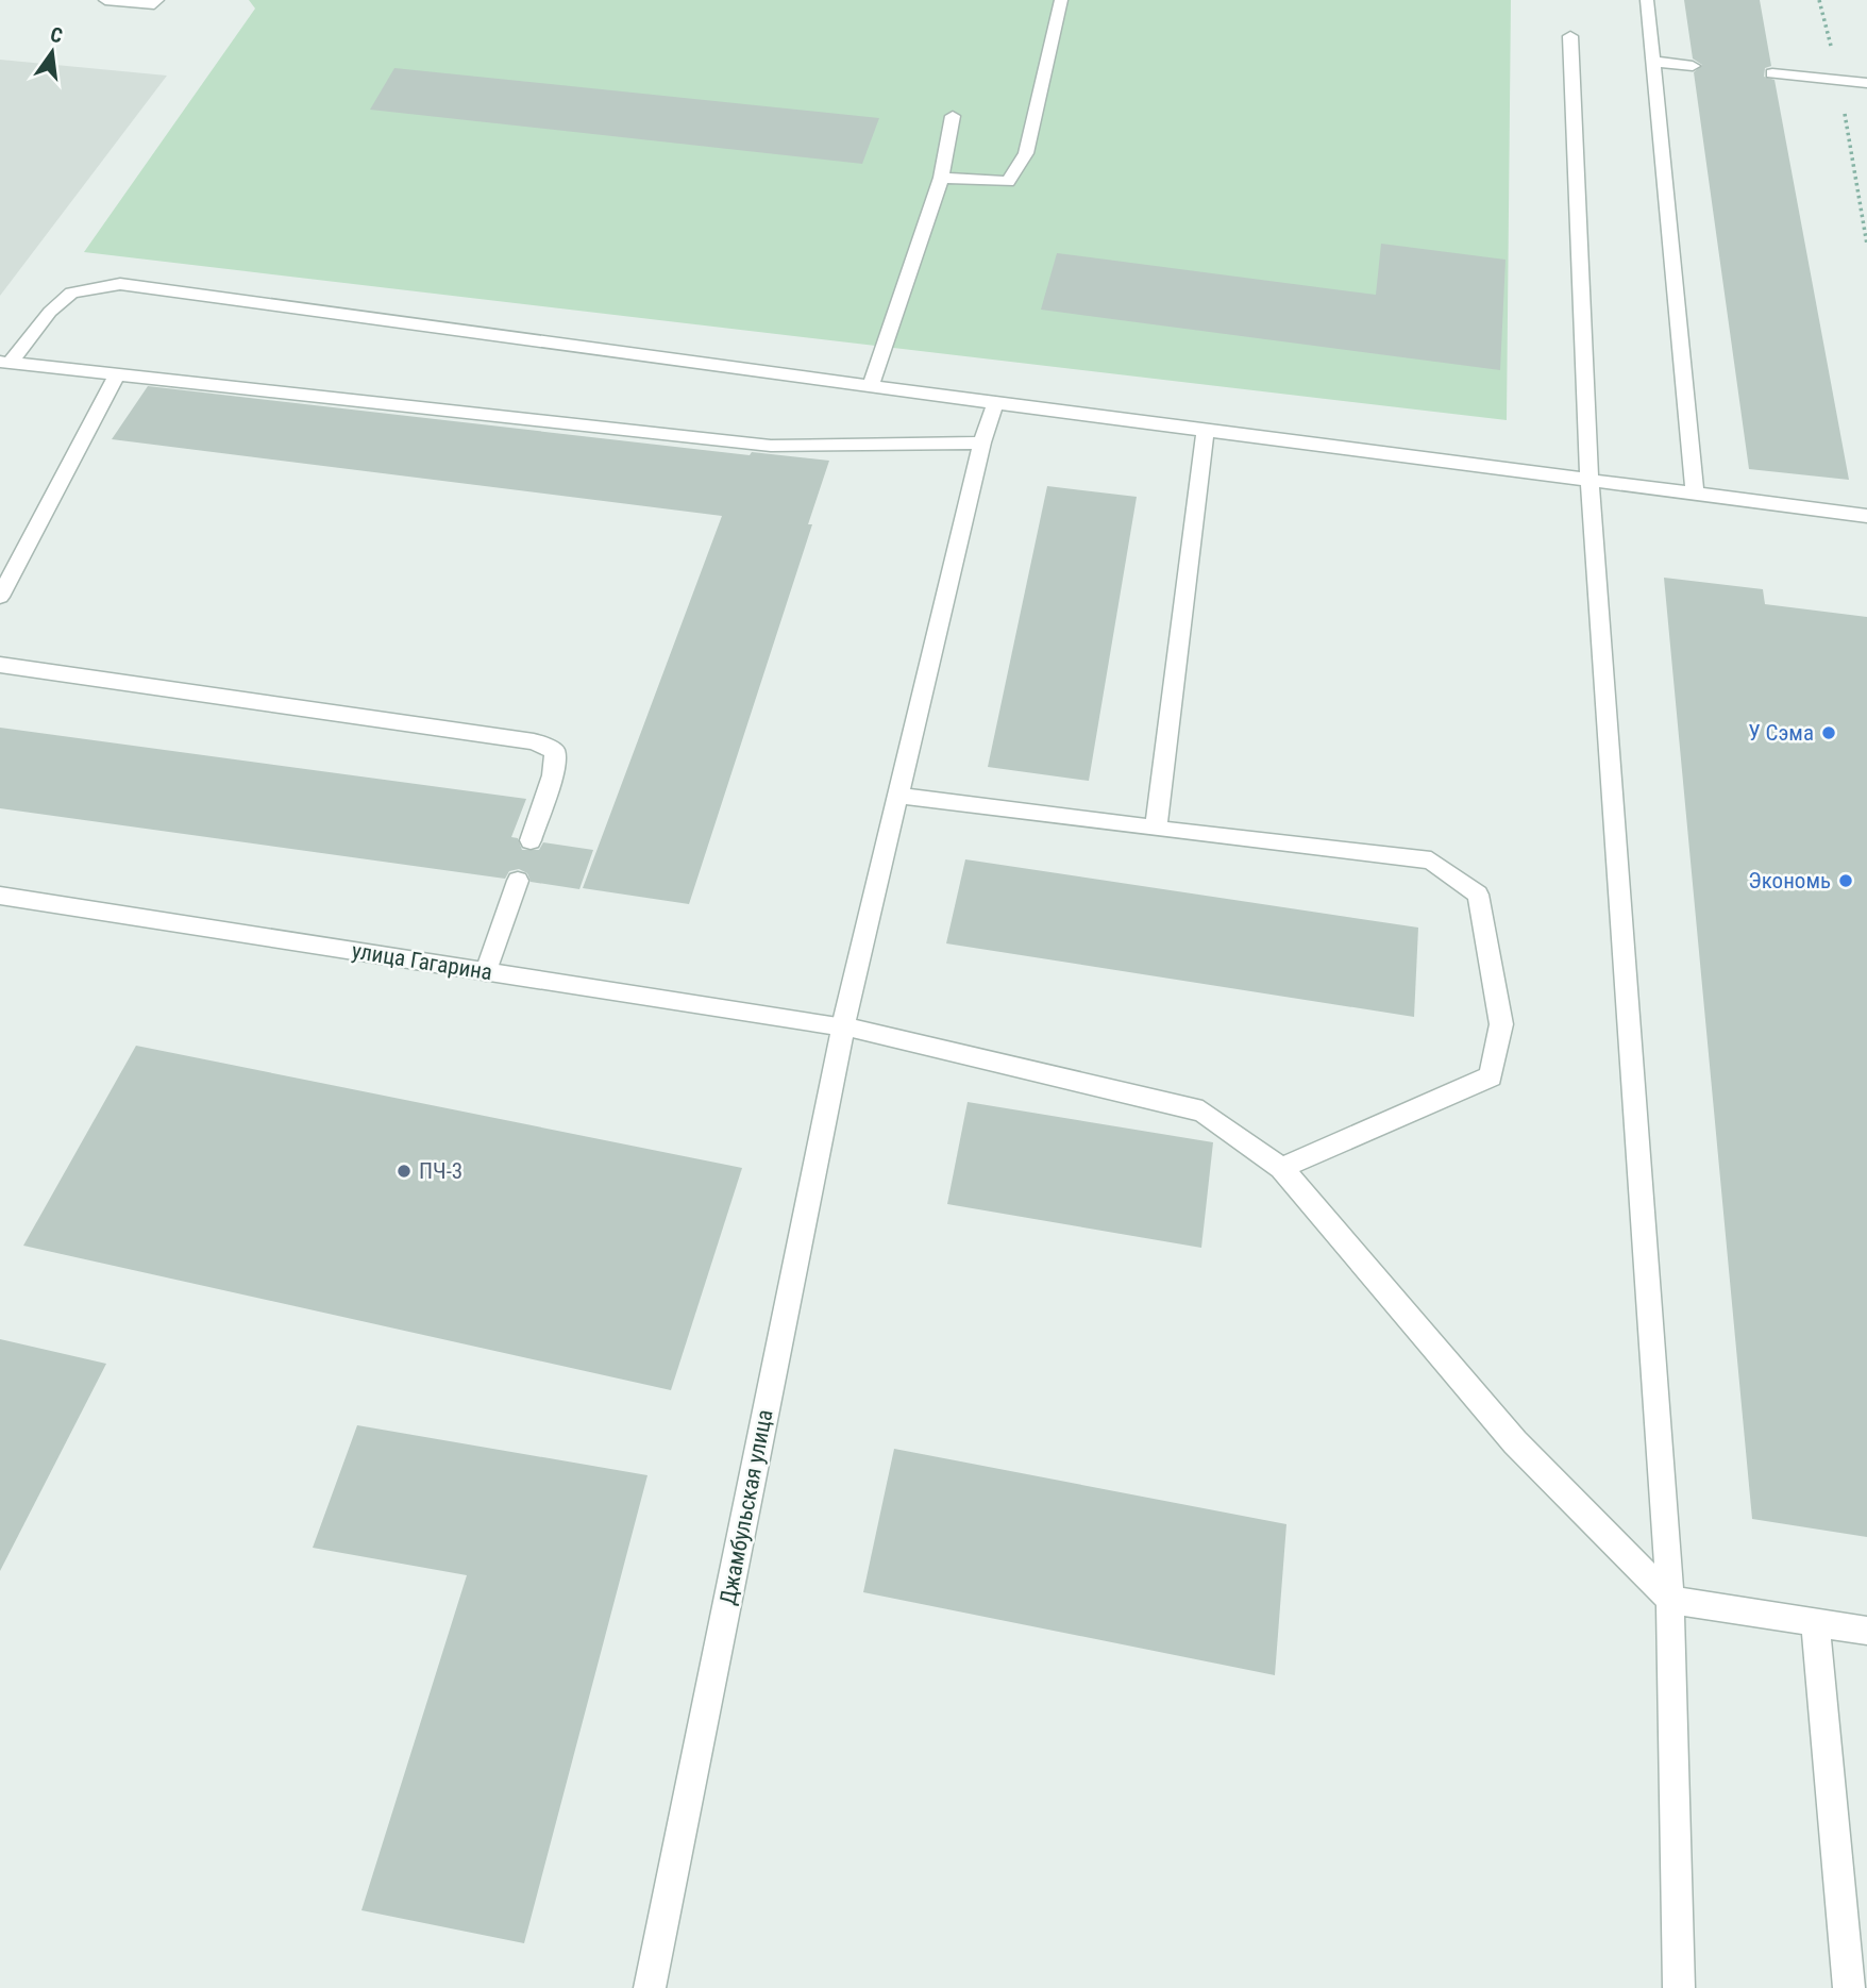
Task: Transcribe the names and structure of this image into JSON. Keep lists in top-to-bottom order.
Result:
{
  "streets": {
    "street": ["улица Гагарина", "Джамбульская улица"]
  },
  "crossings": [
    ["улица Гагарина", "Джамбульская улица"]
  ],
  "places": ["У Сэма", "Экономь", "ПЧ-3"],
  "north": "top"
}
